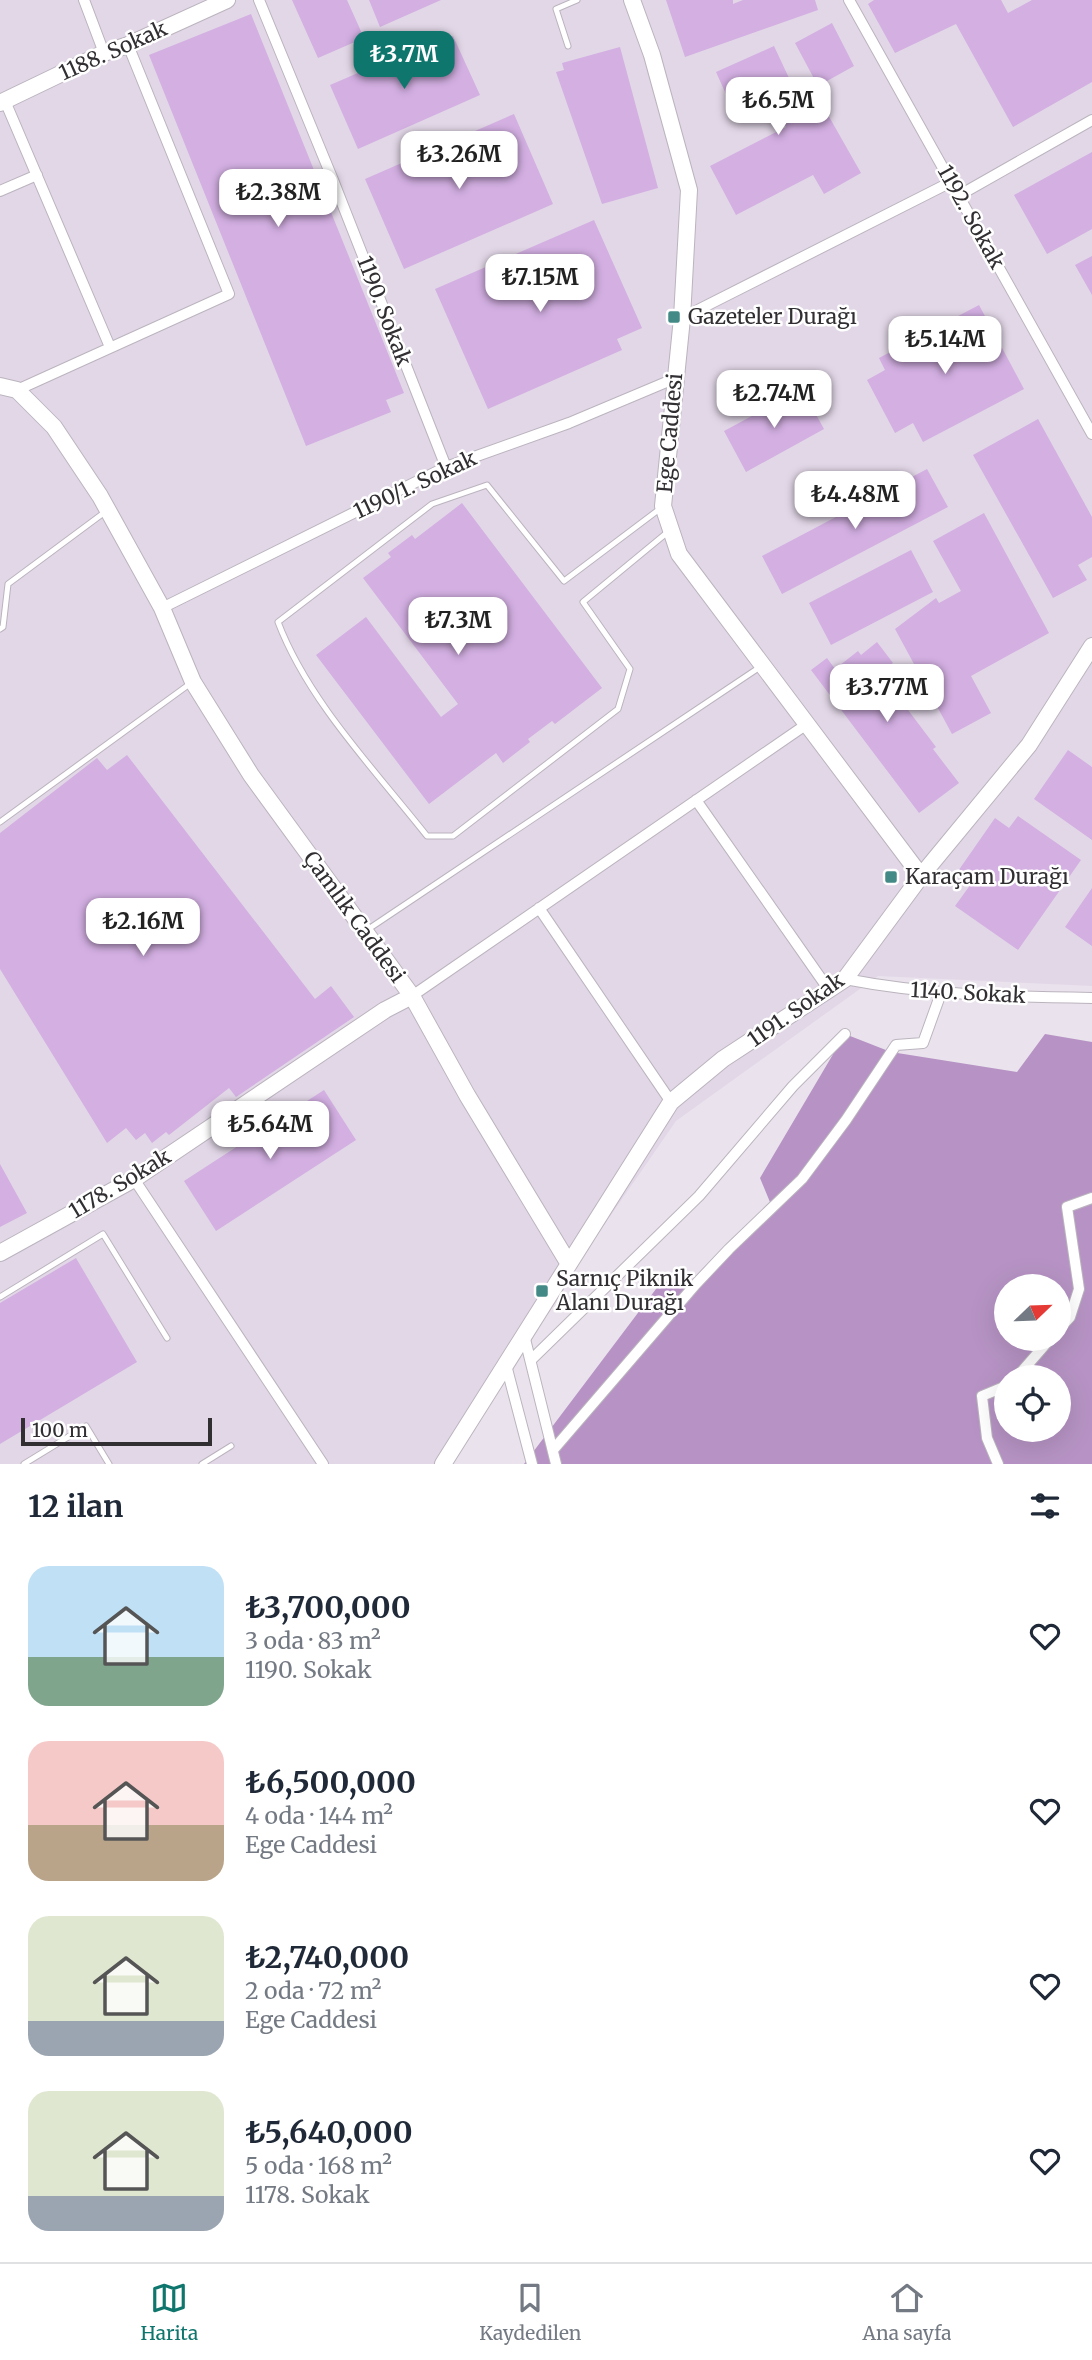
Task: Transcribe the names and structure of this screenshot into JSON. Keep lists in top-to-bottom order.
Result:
{
  "streets": {
    "street": [
      "1188. Sokak",
      "1192. Sokak",
      "1190. Sokak",
      "Ege Caddesi",
      "1190/1. Sokak",
      "Çamlık Caddesi",
      "1140. Sokak",
      "1191. Sokak",
      "1178. Sokak"
    ]
  },
  "crossings": [
    ["1190. Sokak", "1190/1. Sokak"],
    ["Ege Caddesi", "1190/1. Sokak"],
    ["Ege Caddesi", "1191. Sokak"],
    ["1190/1. Sokak", "Çamlık Caddesi"],
    ["Çamlık Caddesi", "1191. Sokak"],
    ["Çamlık Caddesi", "1178. Sokak"],
    ["1140. Sokak", "1191. Sokak"]
  ],
  "places": {
    "transit": ["Gazeteler Durağı", "Karaçam Durağı", "Sarnıç Piknik Alanı Durağı"]
  },
  "scale_bar": "100 m",
  "north": "top right",
  "page": {
    "price": [
      "₺3.7M",
      "₺6.5M",
      "₺3.26M",
      "₺2.38M",
      "₺7.15M",
      "₺5.14M",
      "₺2.74M",
      "₺4.48M",
      "₺7.3M",
      "₺3.77M",
      "₺2.16M",
      "₺5.64M"
    ],
    "scale": "100 m",
    "heading": "12 ilan",
    "list": [
      {
        "name": "₺3,700,000",
        "note": "3 oda · 83 m² · 1190. Sokak"
      },
      {
        "name": "₺6,500,000",
        "note": "4 oda · 144 m² · Ege Caddesi"
      },
      {
        "name": "₺2,740,000",
        "note": "2 oda · 72 m² · Ege Caddesi"
      },
      {
        "name": "₺5,640,000",
        "note": "5 oda · 168 m² · 1178. Sokak"
      }
    ],
    "tabs": ["Harita", "Kaydedilen", "Ana sayfa"]
  }
}
